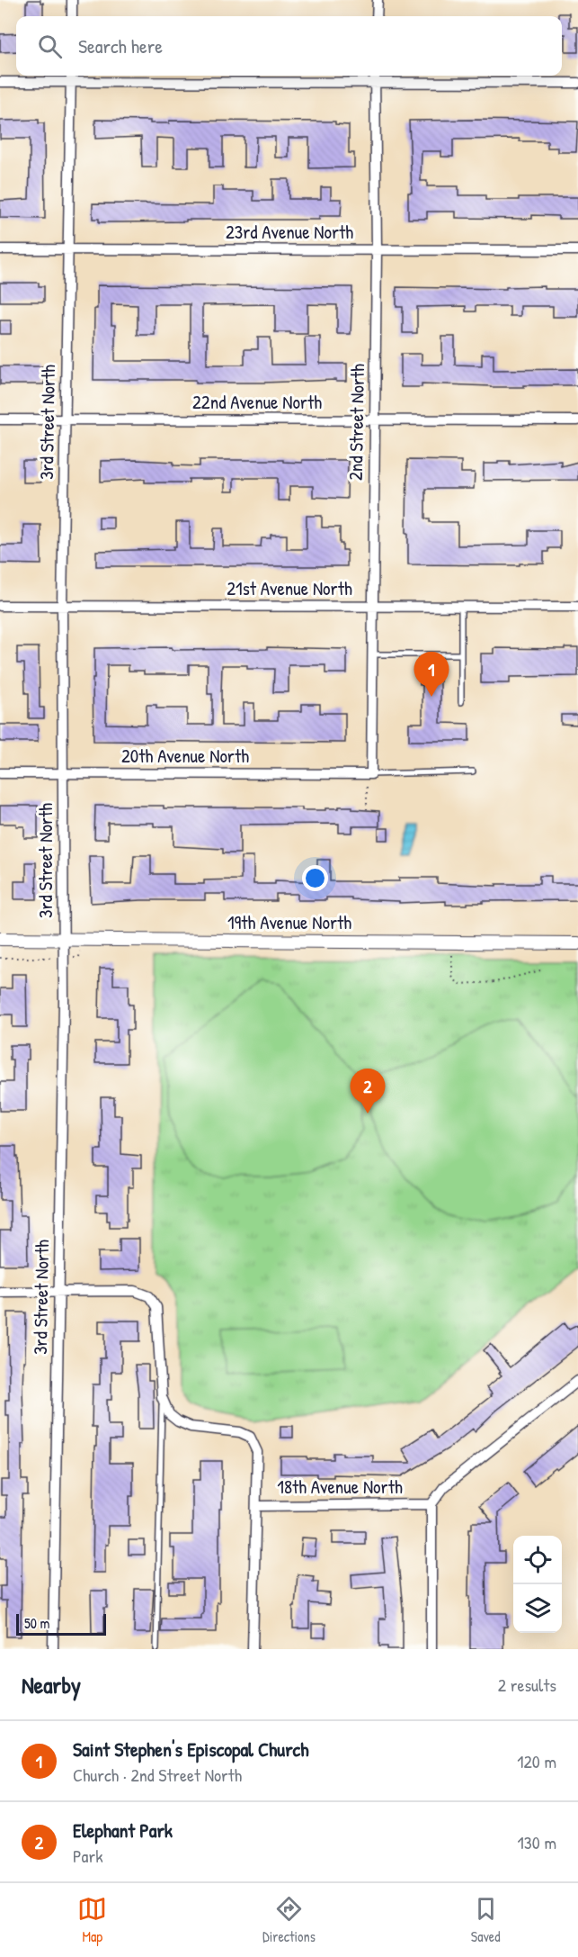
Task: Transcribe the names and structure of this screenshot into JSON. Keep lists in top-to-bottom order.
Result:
{
  "streets": {
    "street": [
      "23rd Avenue North",
      "22nd Avenue North",
      "3rd Street North",
      "2nd Street North",
      "21st Avenue North",
      "20th Avenue North",
      "19th Avenue North",
      "18th Avenue North"
    ]
  },
  "crossings": [
    ["23rd Avenue North", "3rd Street North"],
    ["23rd Avenue North", "2nd Street North"],
    ["22nd Avenue North", "3rd Street North"],
    ["22nd Avenue North", "2nd Street North"],
    ["3rd Street North", "21st Avenue North"],
    ["3rd Street North", "20th Avenue North"],
    ["3rd Street North", "19th Avenue North"],
    ["3rd Street North", "18th Avenue North"],
    ["2nd Street North", "21st Avenue North"],
    ["2nd Street North", "20th Avenue North"]
  ],
  "scale_bar": "50 m",
  "page": {
    "search": "Search here",
    "pins": ["1", "2"],
    "scale": "50 m",
    "heading": ["Nearby", "2 results"],
    "list": [
      {
        "mark": "1",
        "name": "Saint Stephen's Episcopal Church",
        "note": "Church · 2nd Street North",
        "value": "120 m"
      },
      {
        "mark": "2",
        "name": "Elephant Park",
        "note": "Park",
        "value": "130 m"
      }
    ],
    "nav": ["Map", "Directions", "Saved"]
  }
}
